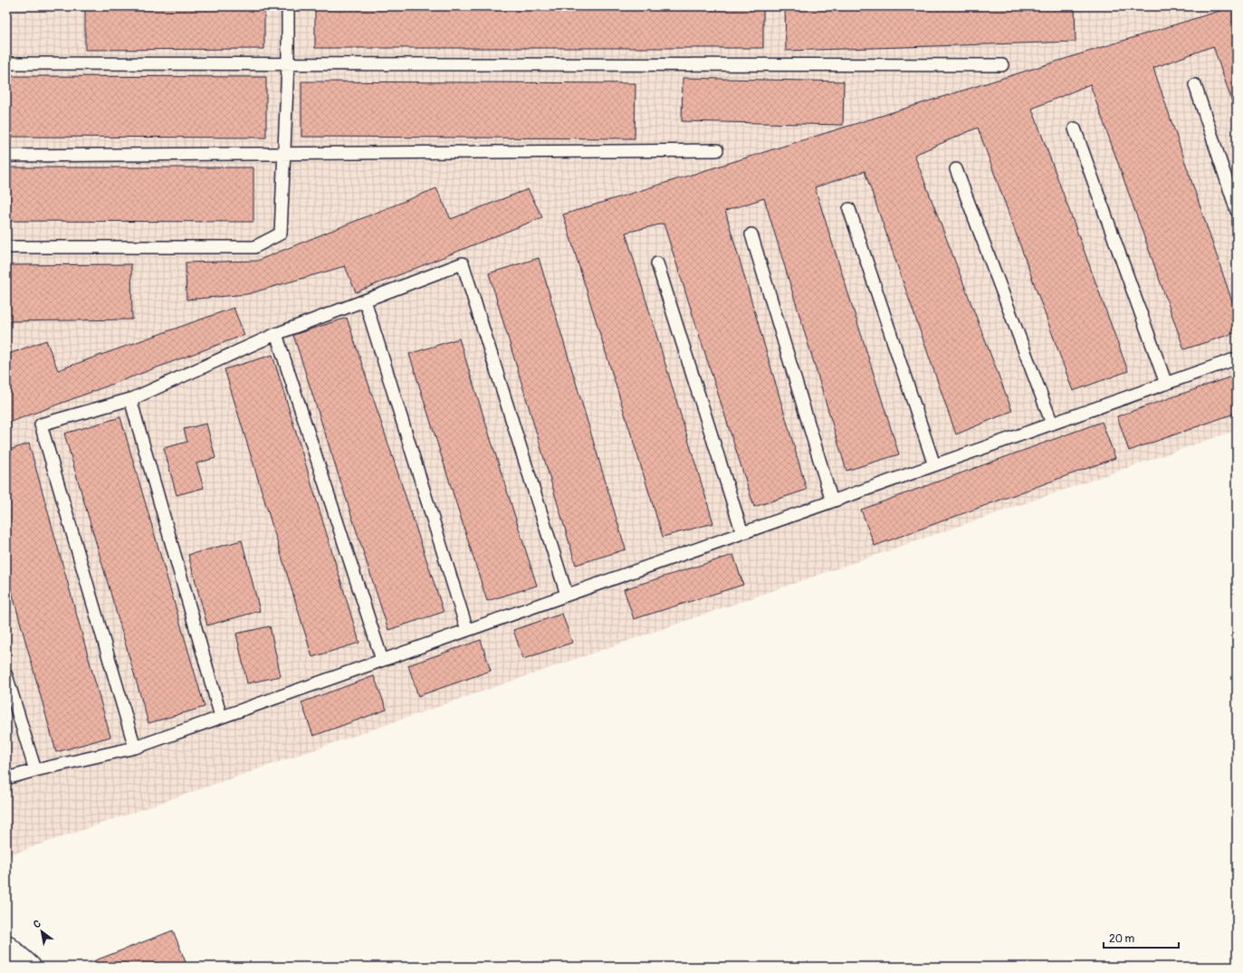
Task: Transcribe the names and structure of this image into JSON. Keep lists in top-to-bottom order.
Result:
{
  "scale_bar": "20 m",
  "north": "top left"
}
